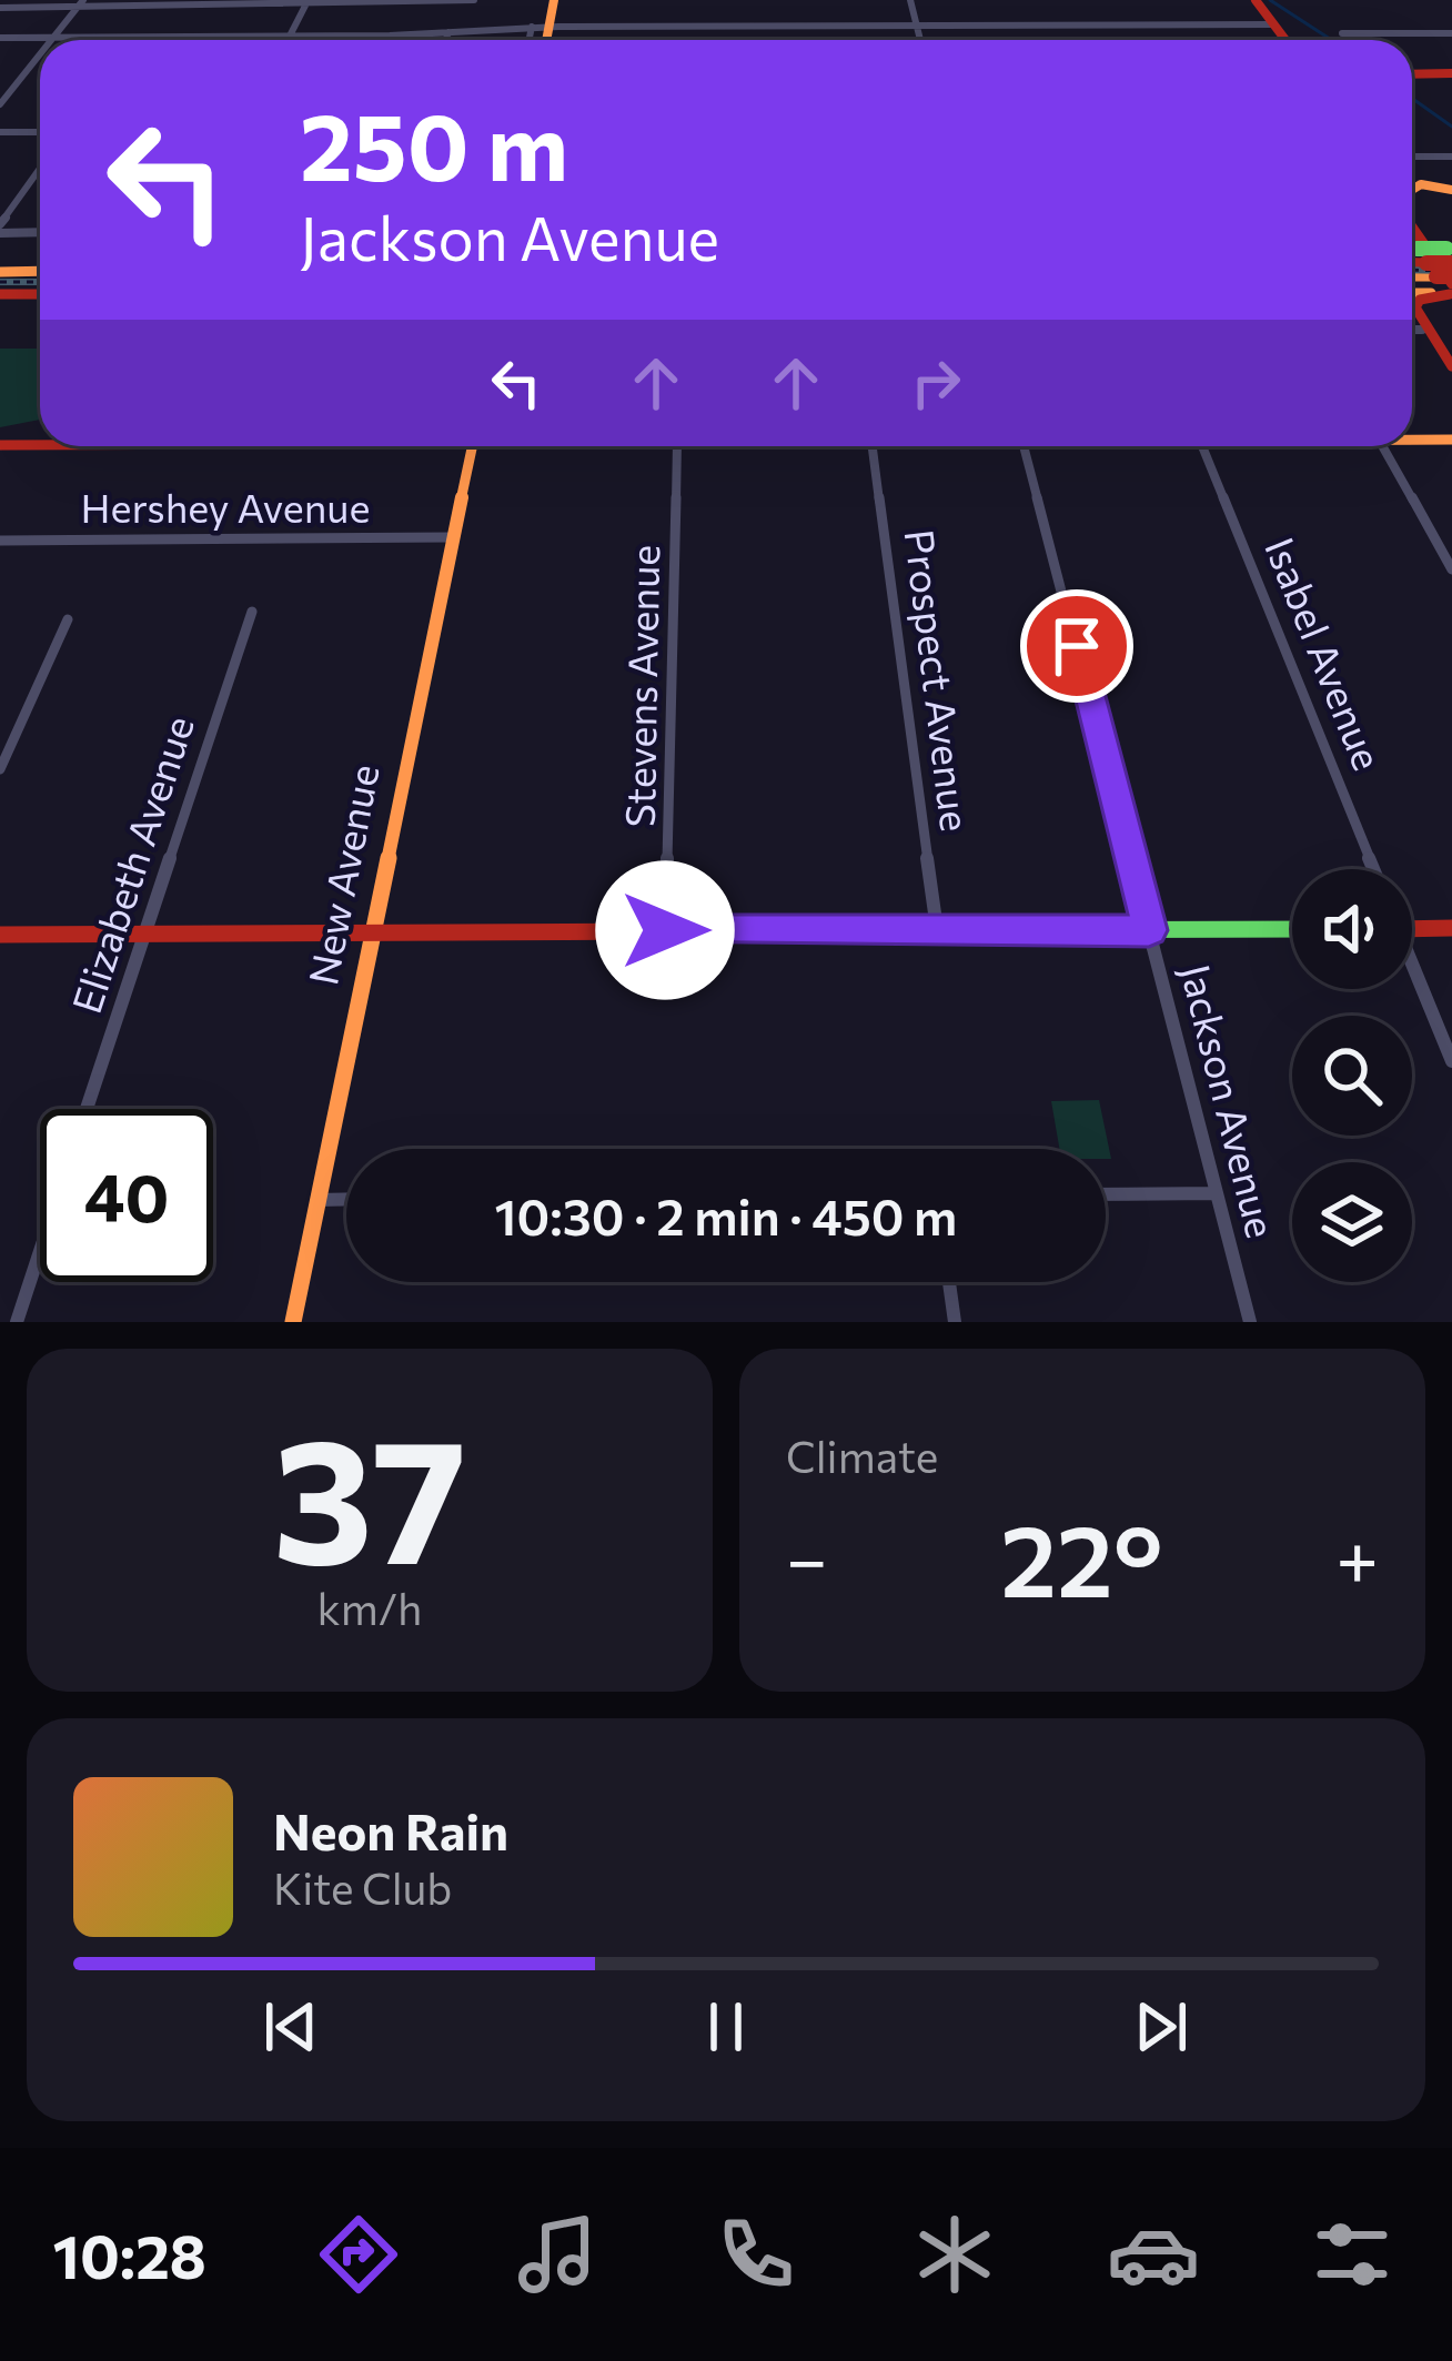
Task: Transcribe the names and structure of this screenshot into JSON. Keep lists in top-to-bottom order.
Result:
{
  "streets": {
    "main road": ["New Avenue"],
    "street": [
      "Hershey Avenue",
      "Isabel Avenue",
      "Prospect Avenue",
      "Stevens Avenue",
      "Elizabeth Avenue",
      "Jackson Avenue"
    ]
  },
  "crossings": [
    ["Hershey Avenue", "New Avenue"]
  ],
  "page": {
    "turn": ["250 m", "Jackson Avenue"],
    "limit": "40",
    "trip": "10:30 · 2 min · 450 m",
    "tile": [
      ["37", "km/h"],
      "Climate"
    ],
    "heat": ["−", "22°", "+"],
    "song": ["Neon Rain", "Kite Club"],
    "tabs": "10:28"
  }
}
